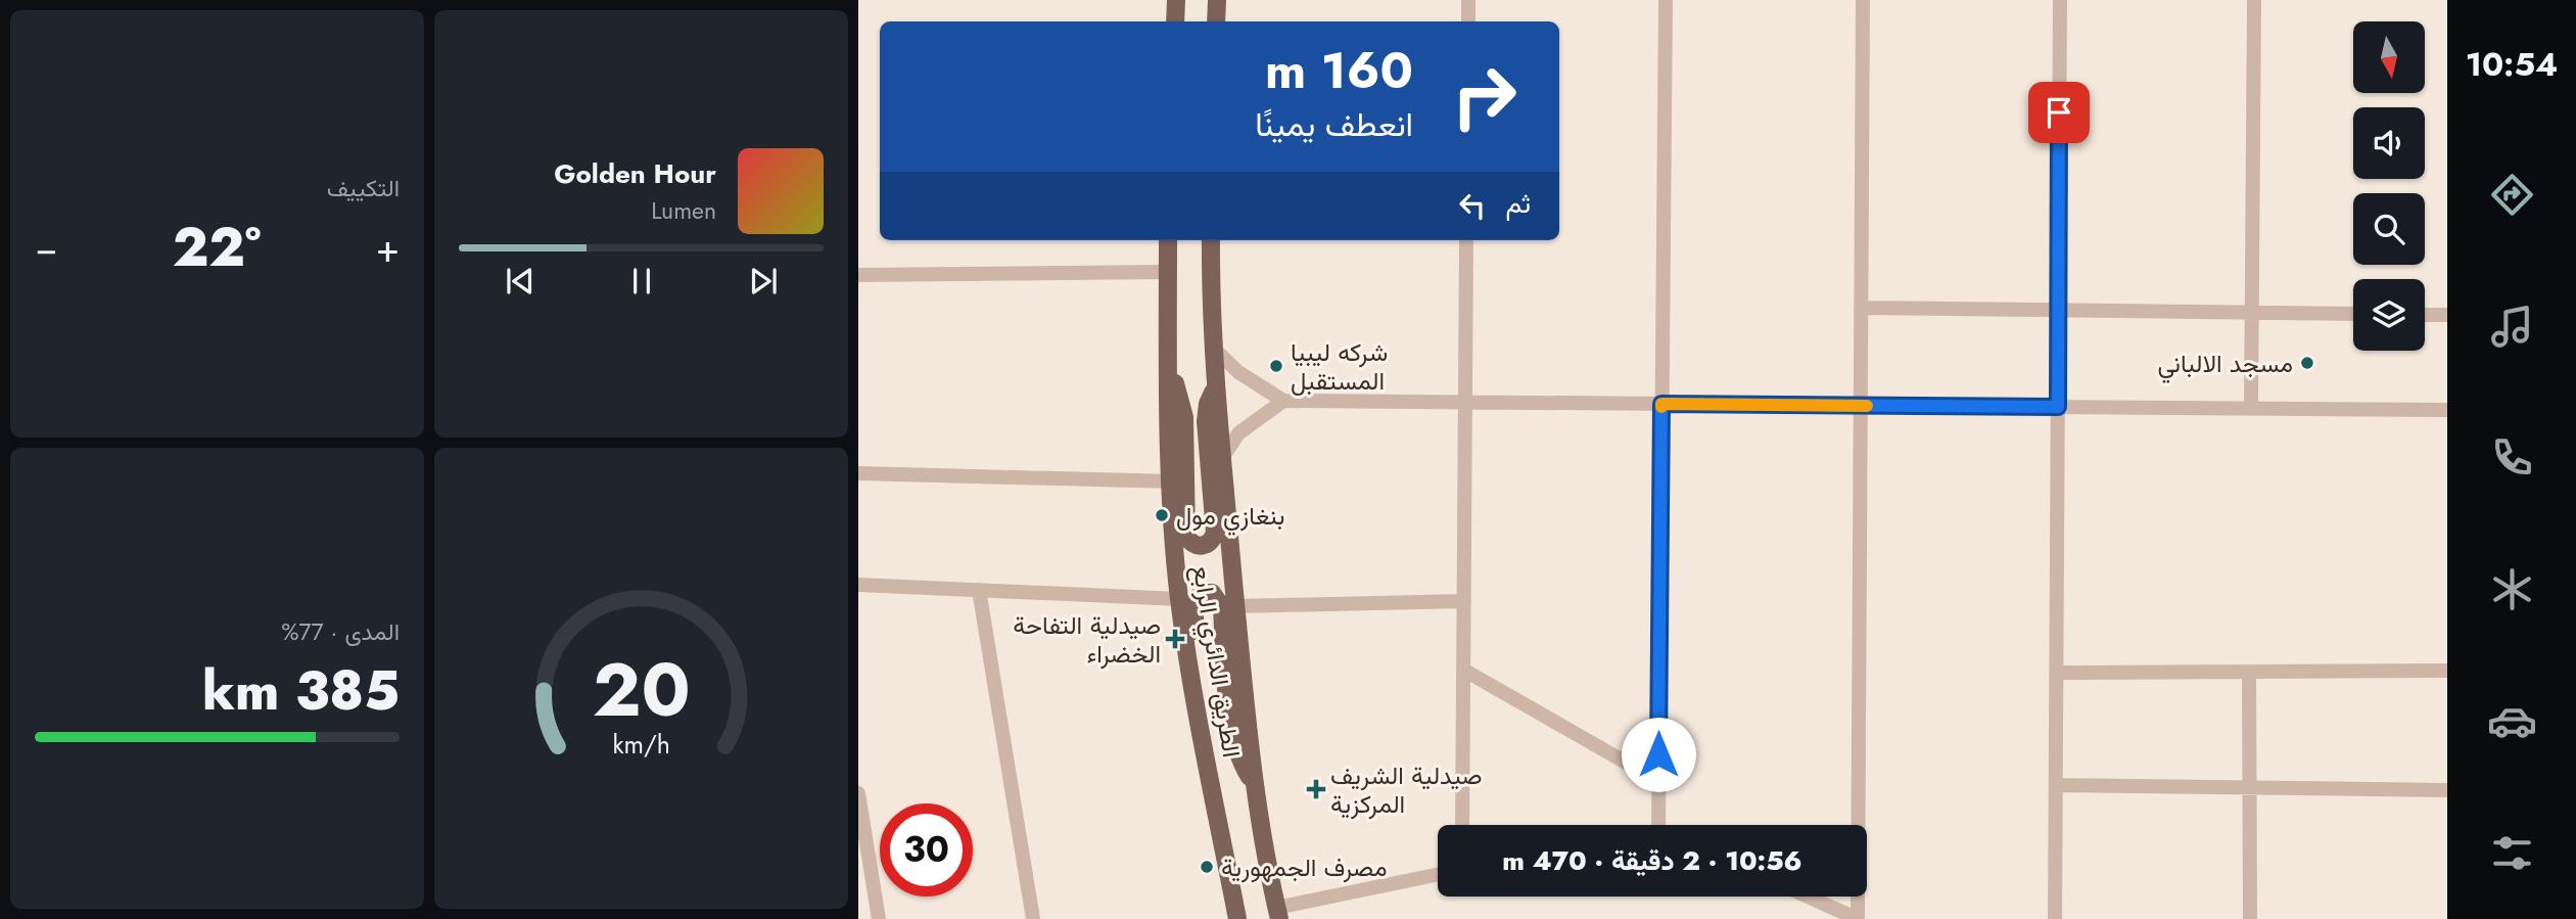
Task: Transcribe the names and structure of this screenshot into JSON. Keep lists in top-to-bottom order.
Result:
{
  "streets": {
    "main road": ["الطريق الدائري الرابع"]
  },
  "places": {
    "other": [
      "مسجد الالباني",
      "شركه ليبيا المستقبل",
      "بنغازي مول",
      "مصرف الجمهورية"
    ],
    "health": ["صيدلية التفاحة الخضراء", "صيدلية الشريف المركزية"]
  },
  "north": "bottom",
  "page": {
    "tabs": "10:54",
    "tile": [
      "التكييف",
      ["المدى · 77%", "385 km"]
    ],
    "turn": ["160 m", "انعطف يمينًا"],
    "song": ["Golden Hour", "Lumen"],
    "then": "ثم",
    "heat": ["−", "22°", "+"],
    "limit": "30",
    "trip": "10:56 · 2 دقيقة · 470 m",
    "gauge": ["20", "km/h"]
  }
}
